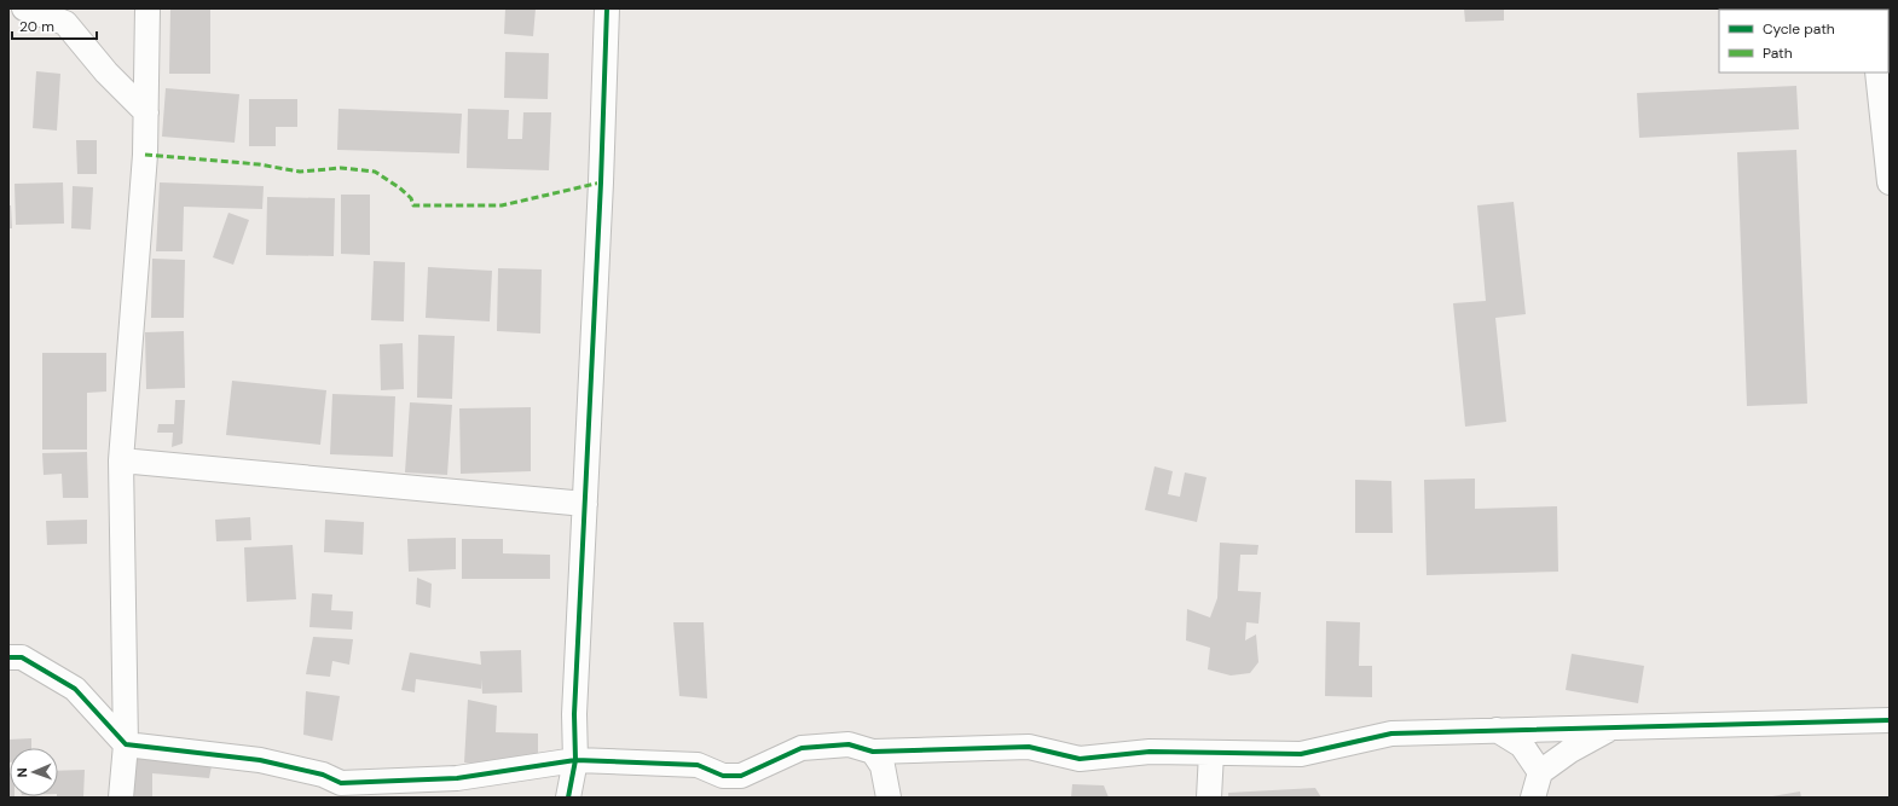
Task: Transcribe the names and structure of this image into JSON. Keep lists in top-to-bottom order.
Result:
{
  "legend": ["Cycle path", "Path"],
  "scale_bar": "20 m",
  "north": "left"
}
